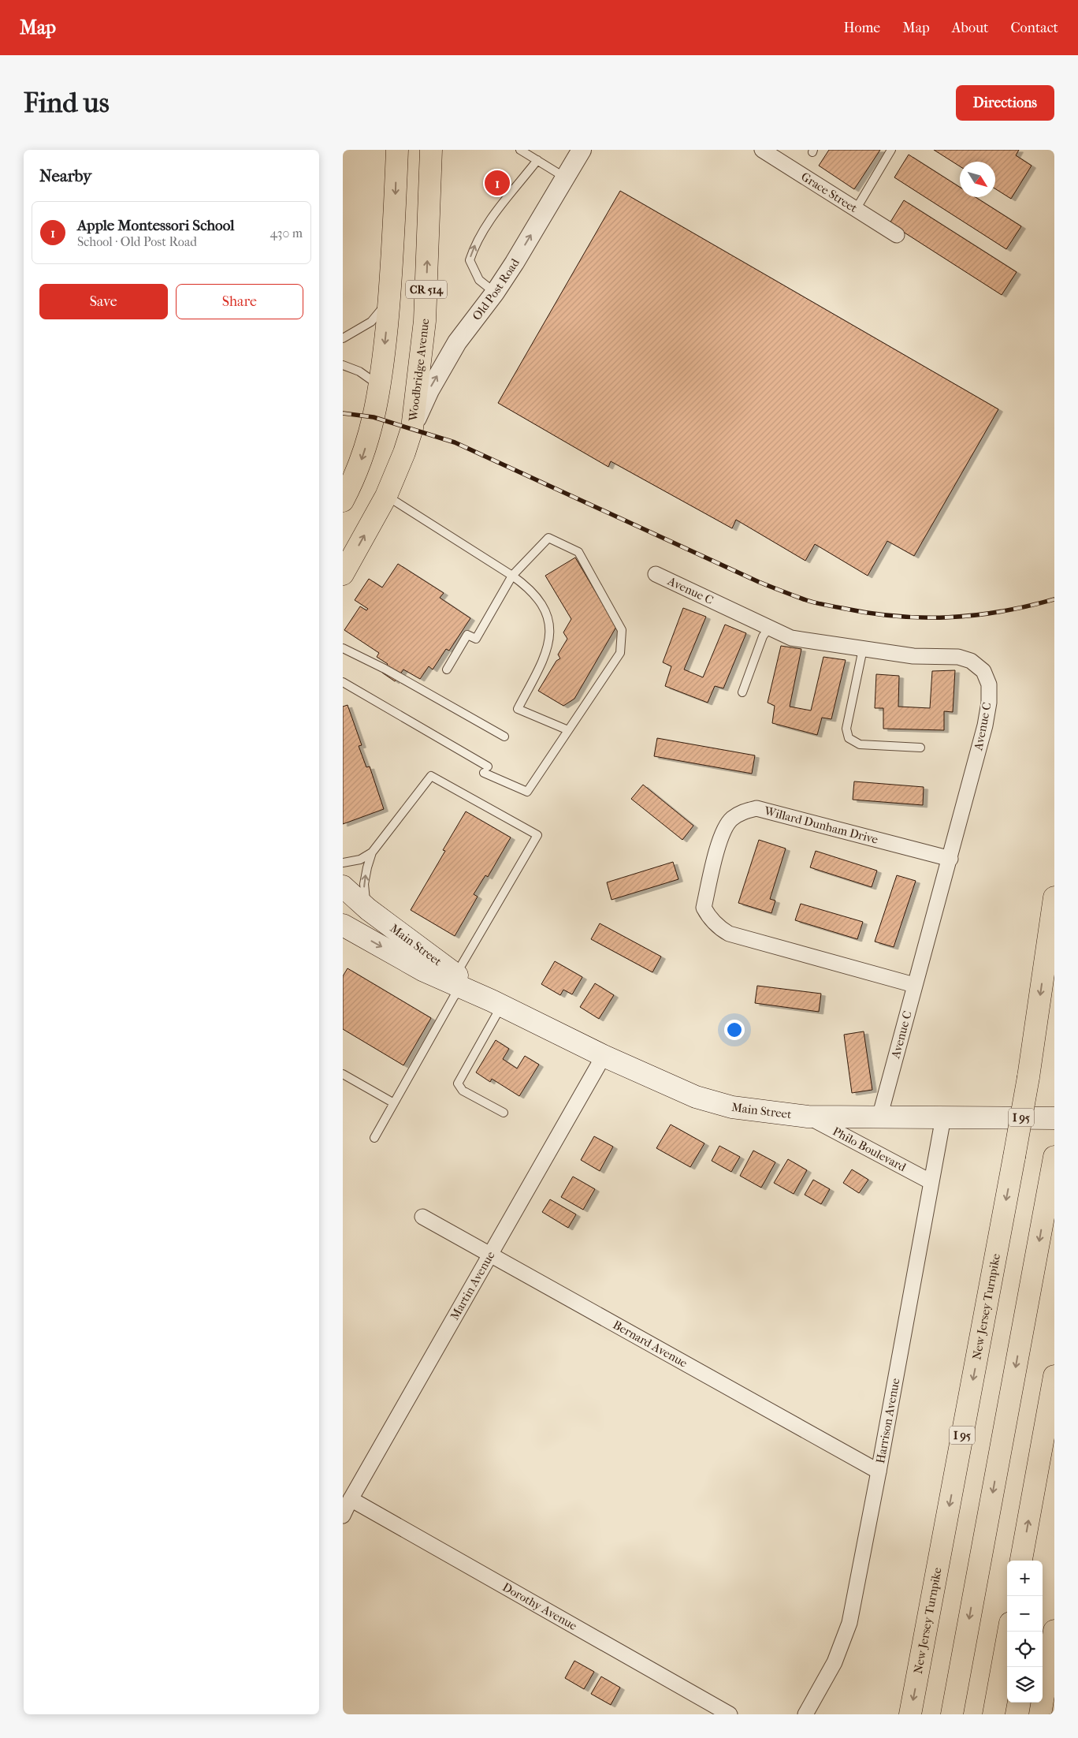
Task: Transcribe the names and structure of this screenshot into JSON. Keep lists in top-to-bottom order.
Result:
{
  "streets": {
    "main road": [
      "CR 514",
      "Woodbridge Avenue",
      "Main Street",
      "I 95",
      "New Jersey Turnpike"
    ],
    "street": [
      "Grace Street",
      "Old Post Road",
      "Avenue C",
      "Willard Dunham Drive",
      "Philo Boulevard",
      "Martin Avenue",
      "Bernard Avenue",
      "Harrison Avenue",
      "Dorothy Avenue"
    ]
  },
  "crossings": [
    ["Old Post Road", "Woodbridge Avenue"],
    ["Avenue C", "Willard Dunham Drive"],
    ["Avenue C", "Main Street"],
    ["Main Street", "Philo Boulevard"],
    ["Main Street", "Martin Avenue"],
    ["Main Street", "Harrison Avenue"],
    ["Philo Boulevard", "Harrison Avenue"],
    ["Martin Avenue", "Bernard Avenue"],
    ["Martin Avenue", "Dorothy Avenue"],
    ["Bernard Avenue", "Harrison Avenue"]
  ],
  "one_way": ["Old Post Road"],
  "north": "bottom right",
  "page": {
    "header": "Map",
    "nav": [
      "Home",
      "Map",
      "About",
      "Contact"
    ],
    "buttons": [
      "Directions",
      ["Save", "Share"]
    ],
    "title": "Find us",
    "heading": "Nearby",
    "pins": "1",
    "list": [
      {
        "mark": "1",
        "name": "Apple Montessori School",
        "note": "School · Old Post Road",
        "value": "430 m"
      }
    ],
    "map_buttons": ["+", "−"]
  }
}
